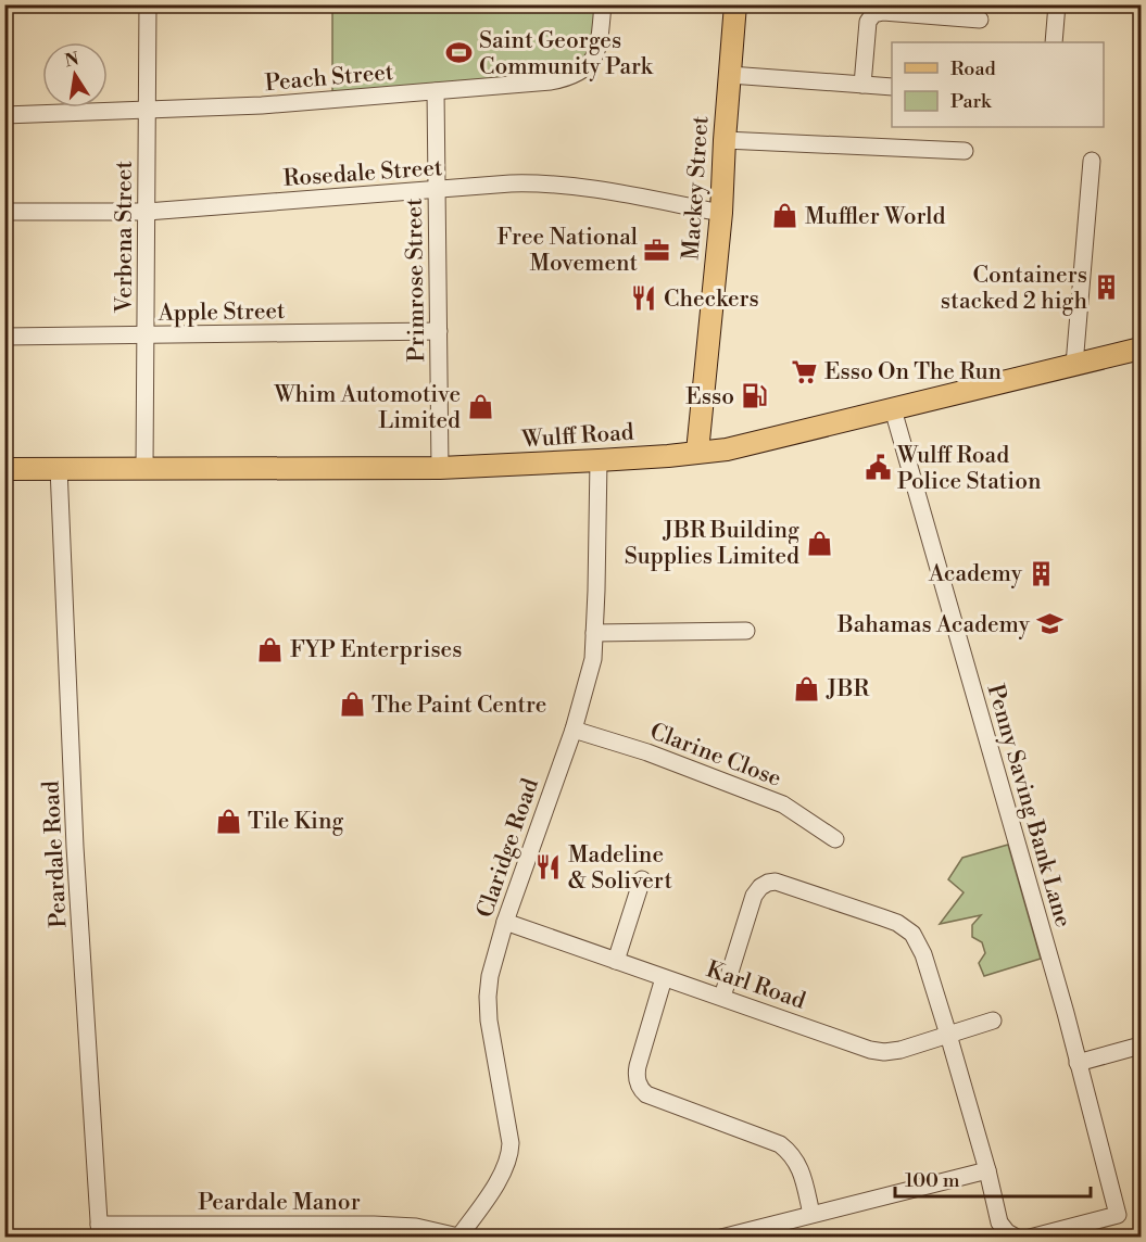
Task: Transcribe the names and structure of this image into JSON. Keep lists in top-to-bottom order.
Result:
{
  "streets": {
    "main road": ["Mackey Street", "Wulff Road"],
    "street": [
      "Peach Street",
      "Rosedale Street",
      "Verbena Street",
      "Primrose Street",
      "Apple Street",
      "Clarine Close",
      "Penny Saving Bank Lane",
      "Claridge Road",
      "Peardale Road",
      "Karl Road",
      "Peardale Manor"
    ]
  },
  "crossings": [
    ["Peach Street", "Verbena Street"],
    ["Peach Street", "Primrose Street"],
    ["Rosedale Street", "Mackey Street"],
    ["Rosedale Street", "Verbena Street"],
    ["Rosedale Street", "Primrose Street"],
    ["Mackey Street", "Wulff Road"],
    ["Verbena Street", "Apple Street"],
    ["Verbena Street", "Wulff Road"],
    ["Primrose Street", "Apple Street"],
    ["Primrose Street", "Wulff Road"],
    ["Wulff Road", "Penny Saving Bank Lane"],
    ["Wulff Road", "Claridge Road"],
    ["Wulff Road", "Peardale Road"],
    ["Clarine Close", "Claridge Road"],
    ["Claridge Road", "Karl Road"],
    ["Claridge Road", "Peardale Manor"],
    ["Peardale Road", "Peardale Manor"]
  ],
  "places": {
    "sports": ["Saint Georges Community Park"],
    "shop": [
      "Muffler World",
      "Whim Automotive Limited",
      "JBR Building Supplies Limited",
      "FYP Enterprises",
      "JBR",
      "The Paint Centre",
      "Tile King"
    ],
    "office": ["Free National Movement"],
    "building": ["Containers stacked 2 high", "Academy"],
    "restaurant": ["Checkers", "Madeline & Solivert"],
    "supermarket": ["Esso On The Run"],
    "fuel station": ["Esso"],
    "public building": ["Wulff Road Police Station"],
    "school or university": ["Bahamas Academy"]
  },
  "legend": ["Road", "Park"],
  "scale_bar": "100 m",
  "north": "top"
}
